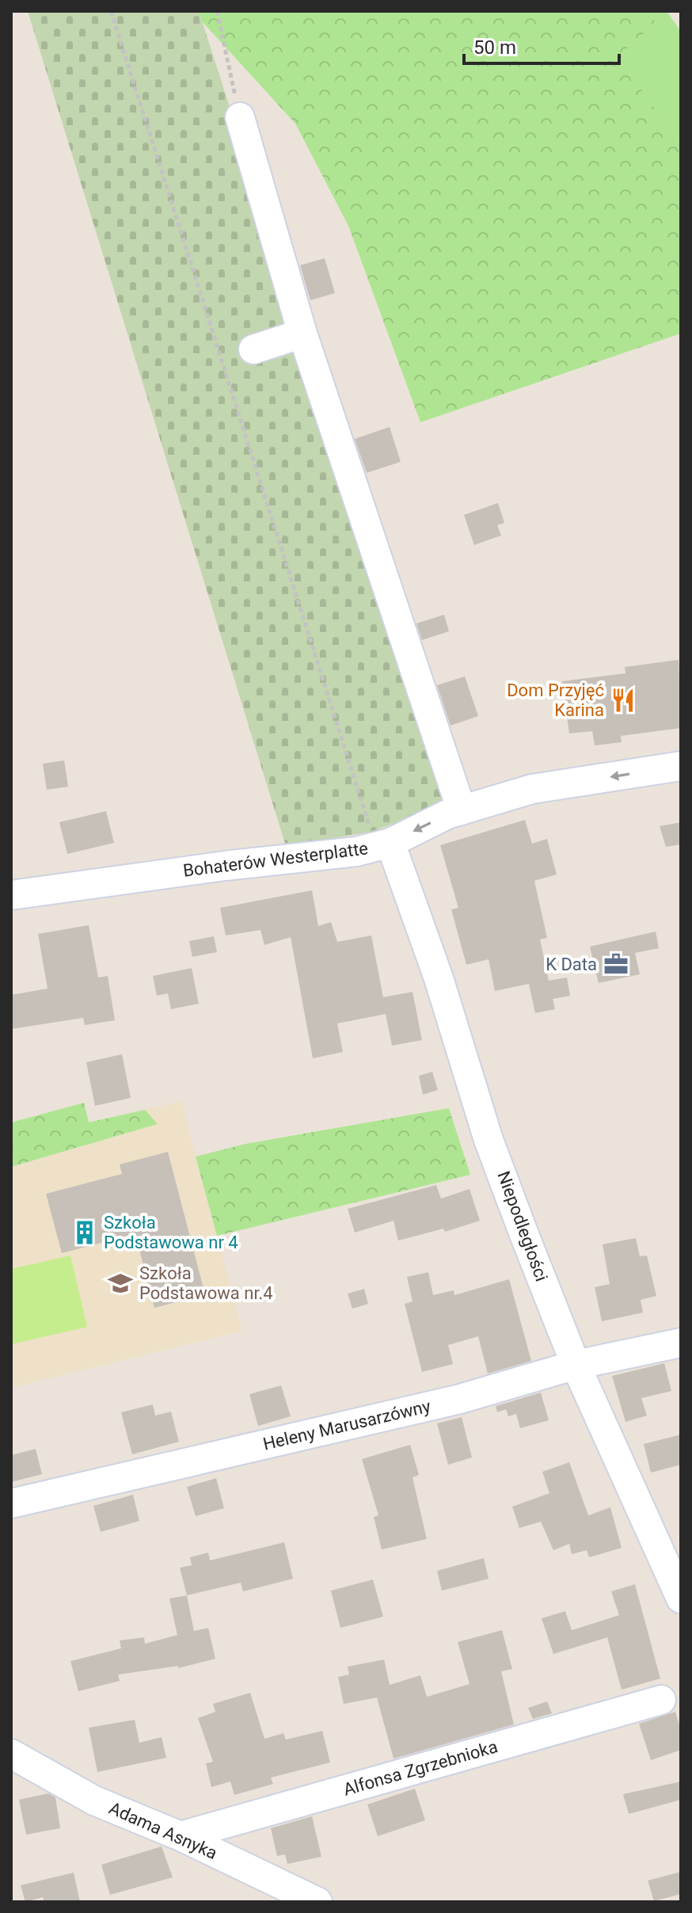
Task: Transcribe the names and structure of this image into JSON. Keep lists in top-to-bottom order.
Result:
{
  "streets": {
    "street": [
      "Bohaterów Westerplatte",
      "Niepodległości",
      "Heleny Marusarzówny",
      "Alfonsa Zgrzebnioka",
      "Adama Asnyka"
    ]
  },
  "crossings": [
    ["Bohaterów Westerplatte", "Niepodległości"],
    ["Niepodległości", "Heleny Marusarzówny"],
    ["Alfonsa Zgrzebnioka", "Adama Asnyka"]
  ],
  "one_way": ["Bohaterów Westerplatte"],
  "places": {
    "restaurant": ["Dom Przyjęć Karina"],
    "office": ["K Data"],
    "building": ["Szkoła Podstawowa nr 4"],
    "school or university": ["Szkoła Podstawowa nr.4"]
  },
  "scale_bar": "50 m"
}
